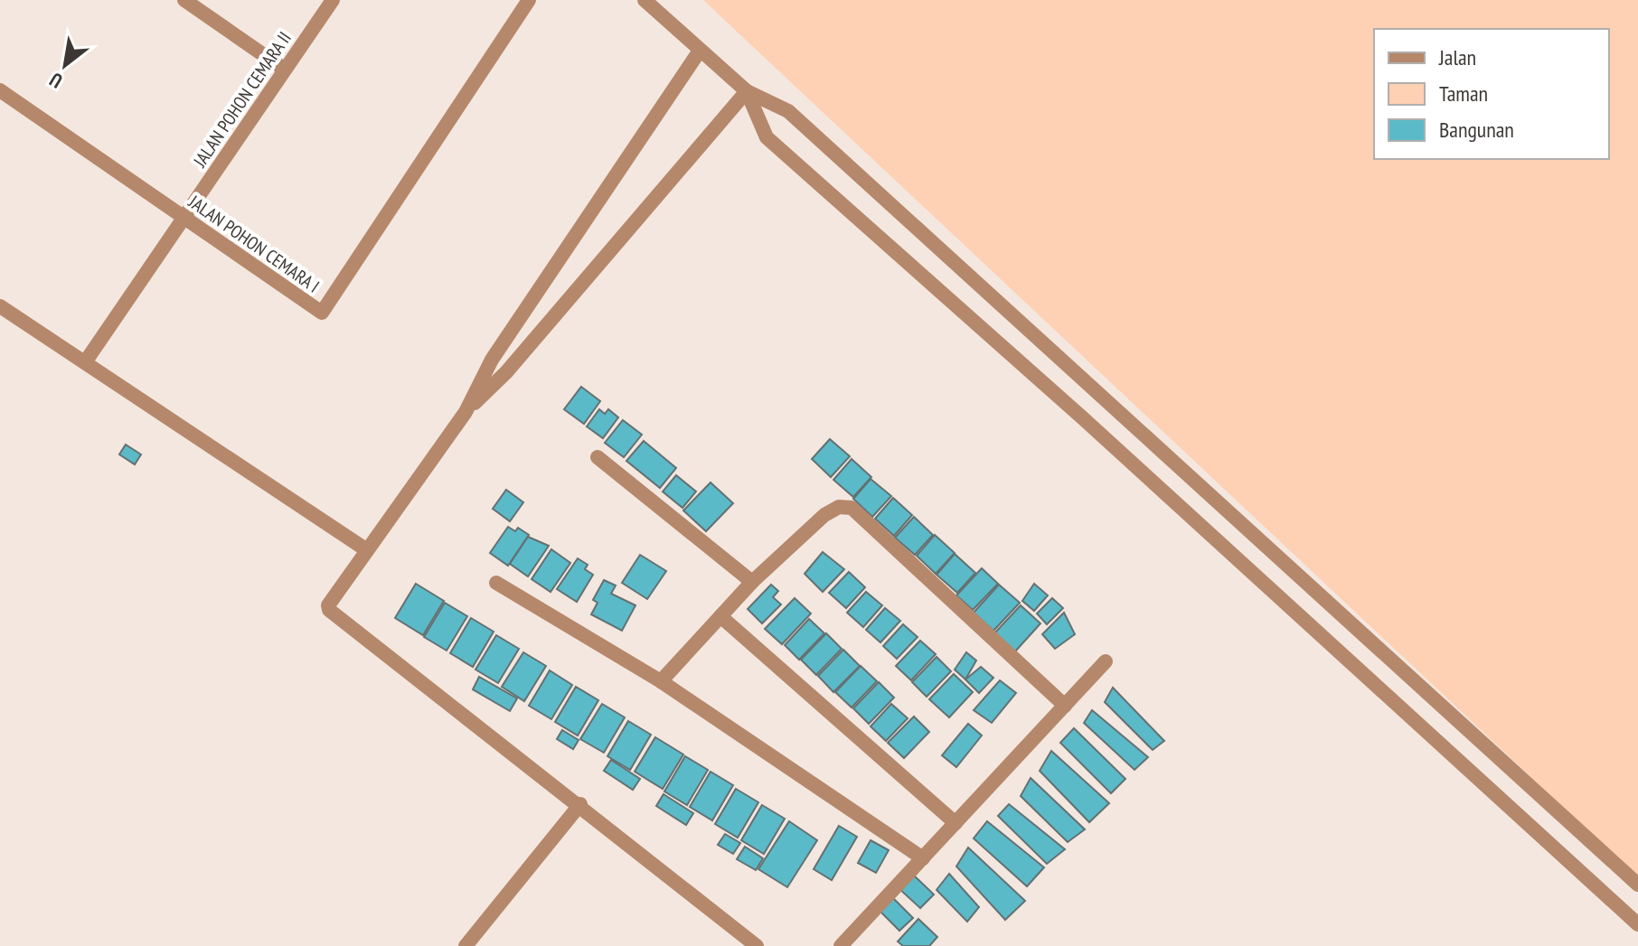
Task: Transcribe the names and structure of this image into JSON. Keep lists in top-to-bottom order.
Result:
{
  "streets": {
    "street": ["JALAN POHON CEMARA II", "JALAN POHON CEMARA I"]
  },
  "crossings": [
    ["JALAN POHON CEMARA II", "JALAN POHON CEMARA I"]
  ],
  "legend": ["Jalan", "Taman", "Bangunan"],
  "north": "bottom left"
}
